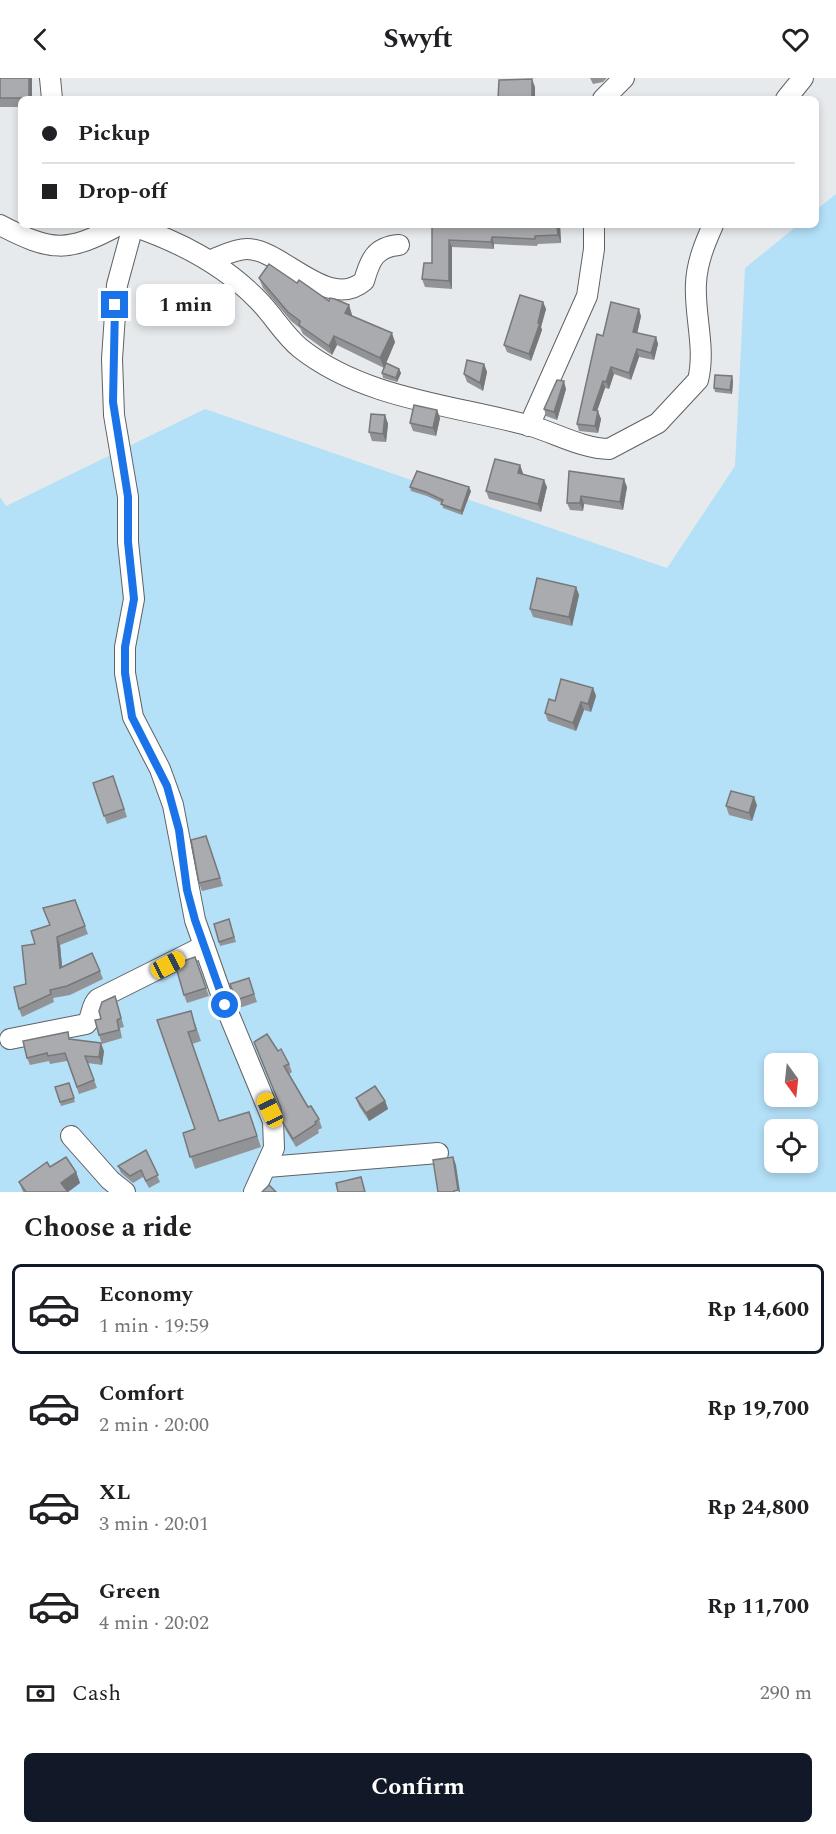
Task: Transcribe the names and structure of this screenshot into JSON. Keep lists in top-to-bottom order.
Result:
{
  "north": "bottom",
  "page": {
    "header": "Swyft",
    "banner": ["Pickup", "Drop-off"],
    "bubble": "1 min",
    "heading": "Choose a ride",
    "list": [
      {
        "name": "Economy",
        "note": "1 min · 19:59",
        "value": "Rp 14,600"
      },
      {
        "name": "Comfort",
        "note": "2 min · 20:00",
        "value": "Rp 19,700"
      },
      {
        "name": "XL",
        "note": "3 min · 20:01",
        "value": "Rp 24,800"
      },
      {
        "name": "Green",
        "note": "4 min · 20:02",
        "value": "Rp 11,700"
      }
    ],
    "pay": ["Cash", "290 m"],
    "buttons": "Confirm"
  }
}
